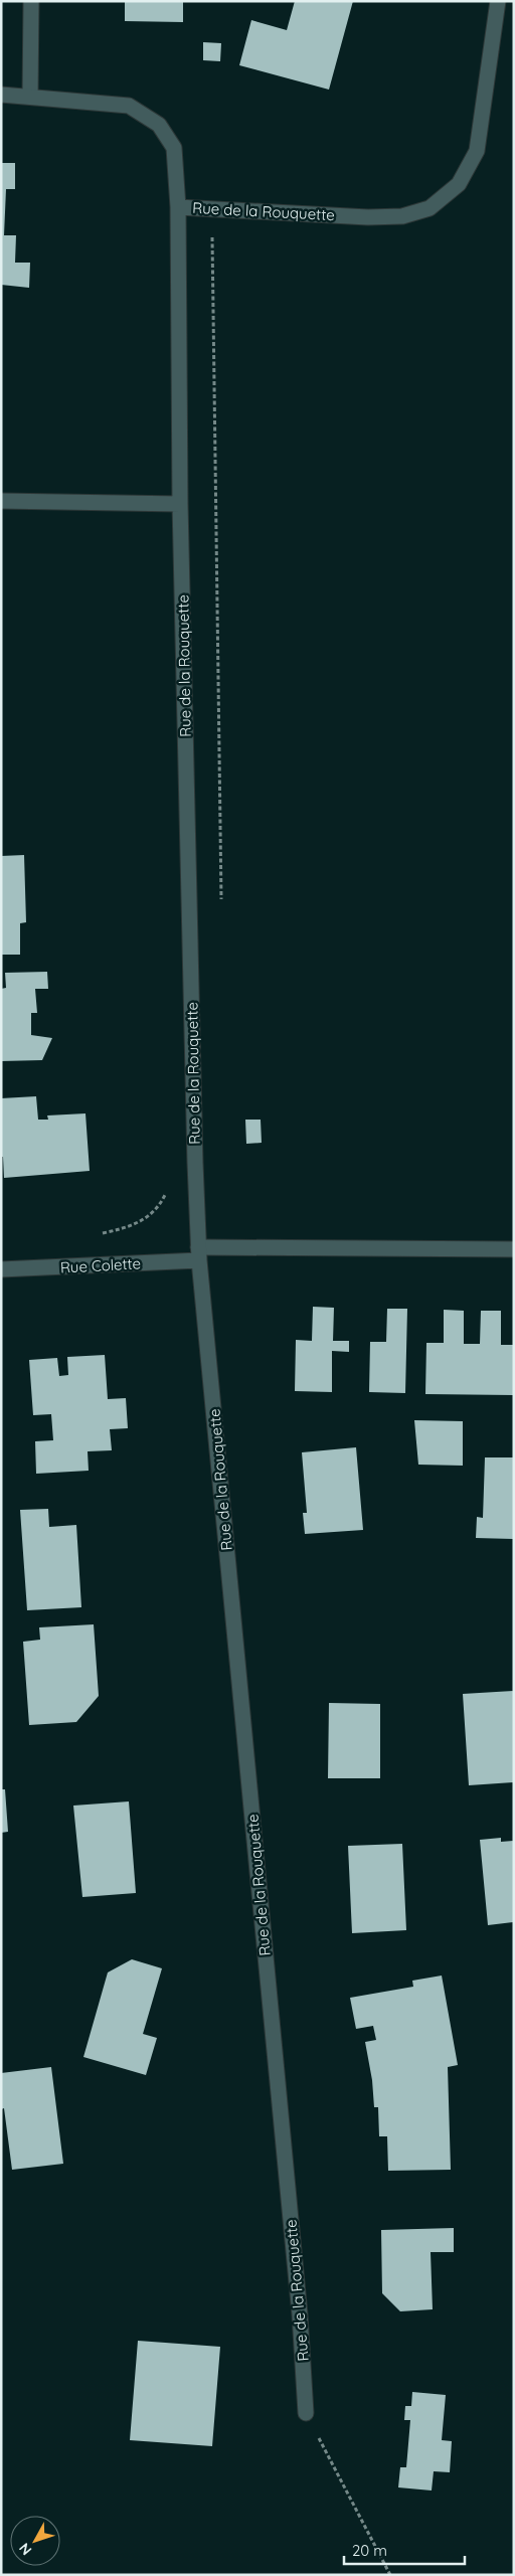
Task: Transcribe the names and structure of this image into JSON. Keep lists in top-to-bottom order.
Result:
{
  "streets": {
    "street": ["Rue de la Rouquette", "Rue Colette"]
  },
  "crossings": [
    ["Rue de la Rouquette", "Rue Colette"]
  ],
  "scale_bar": "20 m",
  "north": "bottom left"
}
